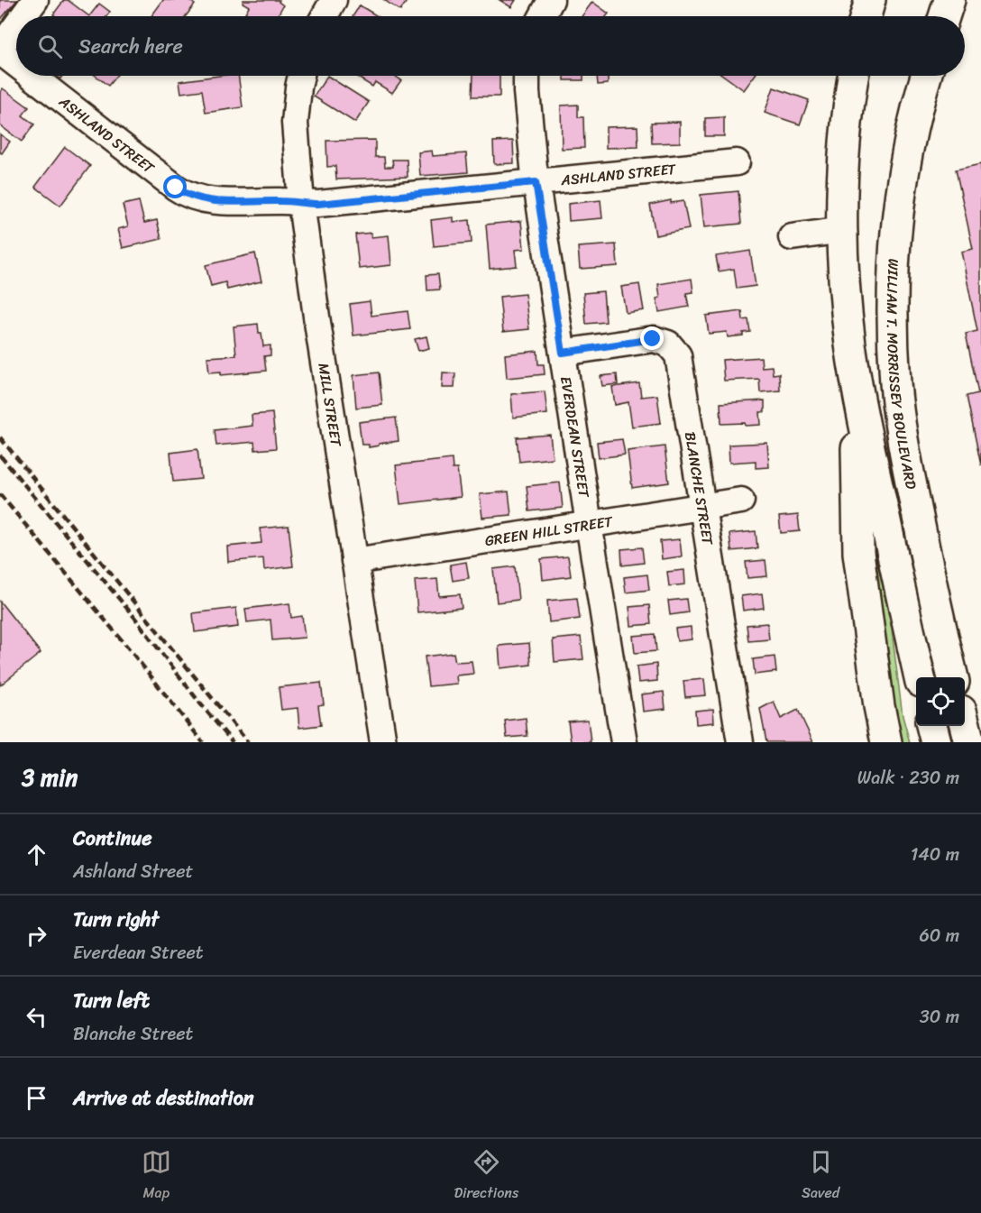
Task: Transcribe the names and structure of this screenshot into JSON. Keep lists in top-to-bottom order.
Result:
{
  "streets": {
    "main road": ["WILLIAM T. MORRISSEY BOULEVARD"],
    "street": [
      "ASHLAND STREET",
      "MILL STREET",
      "EVERDEAN STREET",
      "BLANCHE STREET",
      "GREEN HILL STREET"
    ]
  },
  "crossings": [
    ["ASHLAND STREET", "MILL STREET"],
    ["ASHLAND STREET", "EVERDEAN STREET"],
    ["MILL STREET", "GREEN HILL STREET"],
    ["EVERDEAN STREET", "BLANCHE STREET"],
    ["EVERDEAN STREET", "GREEN HILL STREET"],
    ["BLANCHE STREET", "GREEN HILL STREET"]
  ],
  "page": {
    "search": "Search here",
    "heading": ["3 min", "Walk · 230 m"],
    "list": [
      ["Continue", "Ashland Street", "140 m"],
      ["Turn right", "Everdean Street", "60 m"],
      ["Turn left", "Blanche Street", "30 m"],
      "Arrive at destination"
    ],
    "nav": ["Map", "Directions", "Saved"]
  }
}
